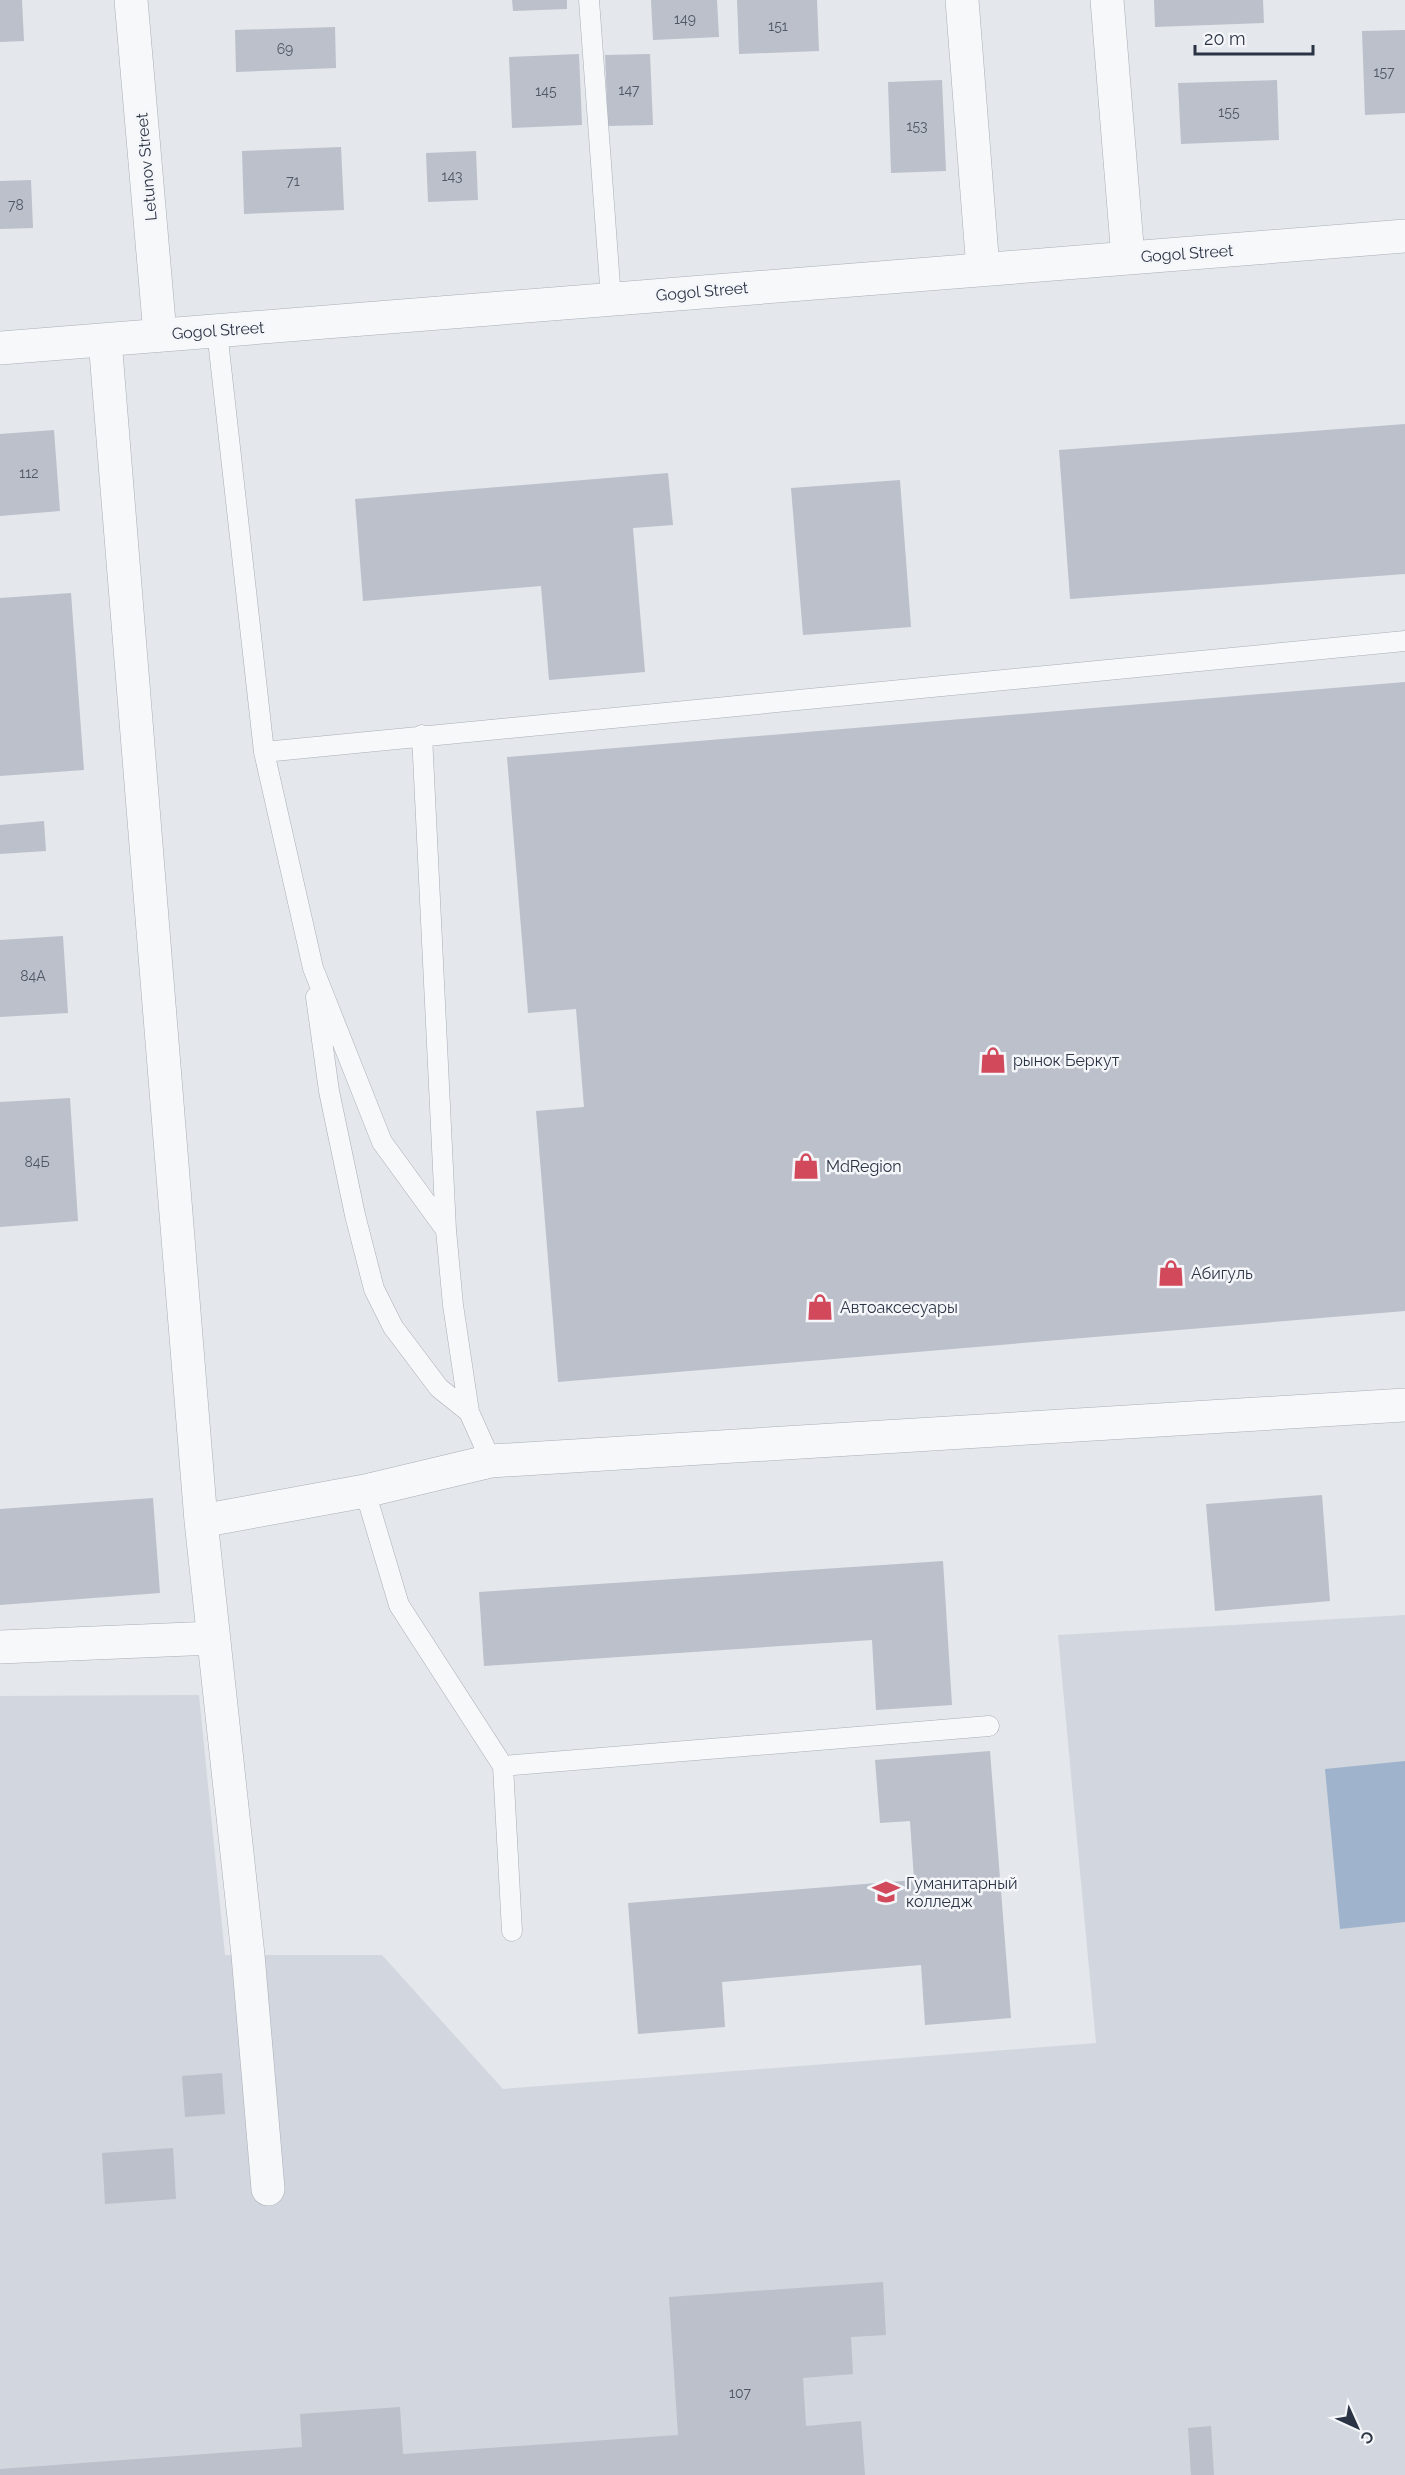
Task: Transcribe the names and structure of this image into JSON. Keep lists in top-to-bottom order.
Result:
{
  "streets": {
    "street": ["Letunov Street", "Gogol Street"]
  },
  "crossings": [
    ["Letunov Street", "Gogol Street"]
  ],
  "places": {
    "shop": [
      "рынок Беркут",
      "MdRegion",
      "Абигуль",
      "Автоаксесуары"
    ],
    "school or university": ["Гуманитарный колледж"]
  },
  "house_numbers": [
    "149",
    "151",
    "69",
    "157",
    "147",
    "145",
    "155",
    "153",
    "143",
    "71",
    "78",
    "112",
    "84А",
    "84Б",
    "107"
  ],
  "scale_bar": "20 m",
  "north": "bottom right"
}
